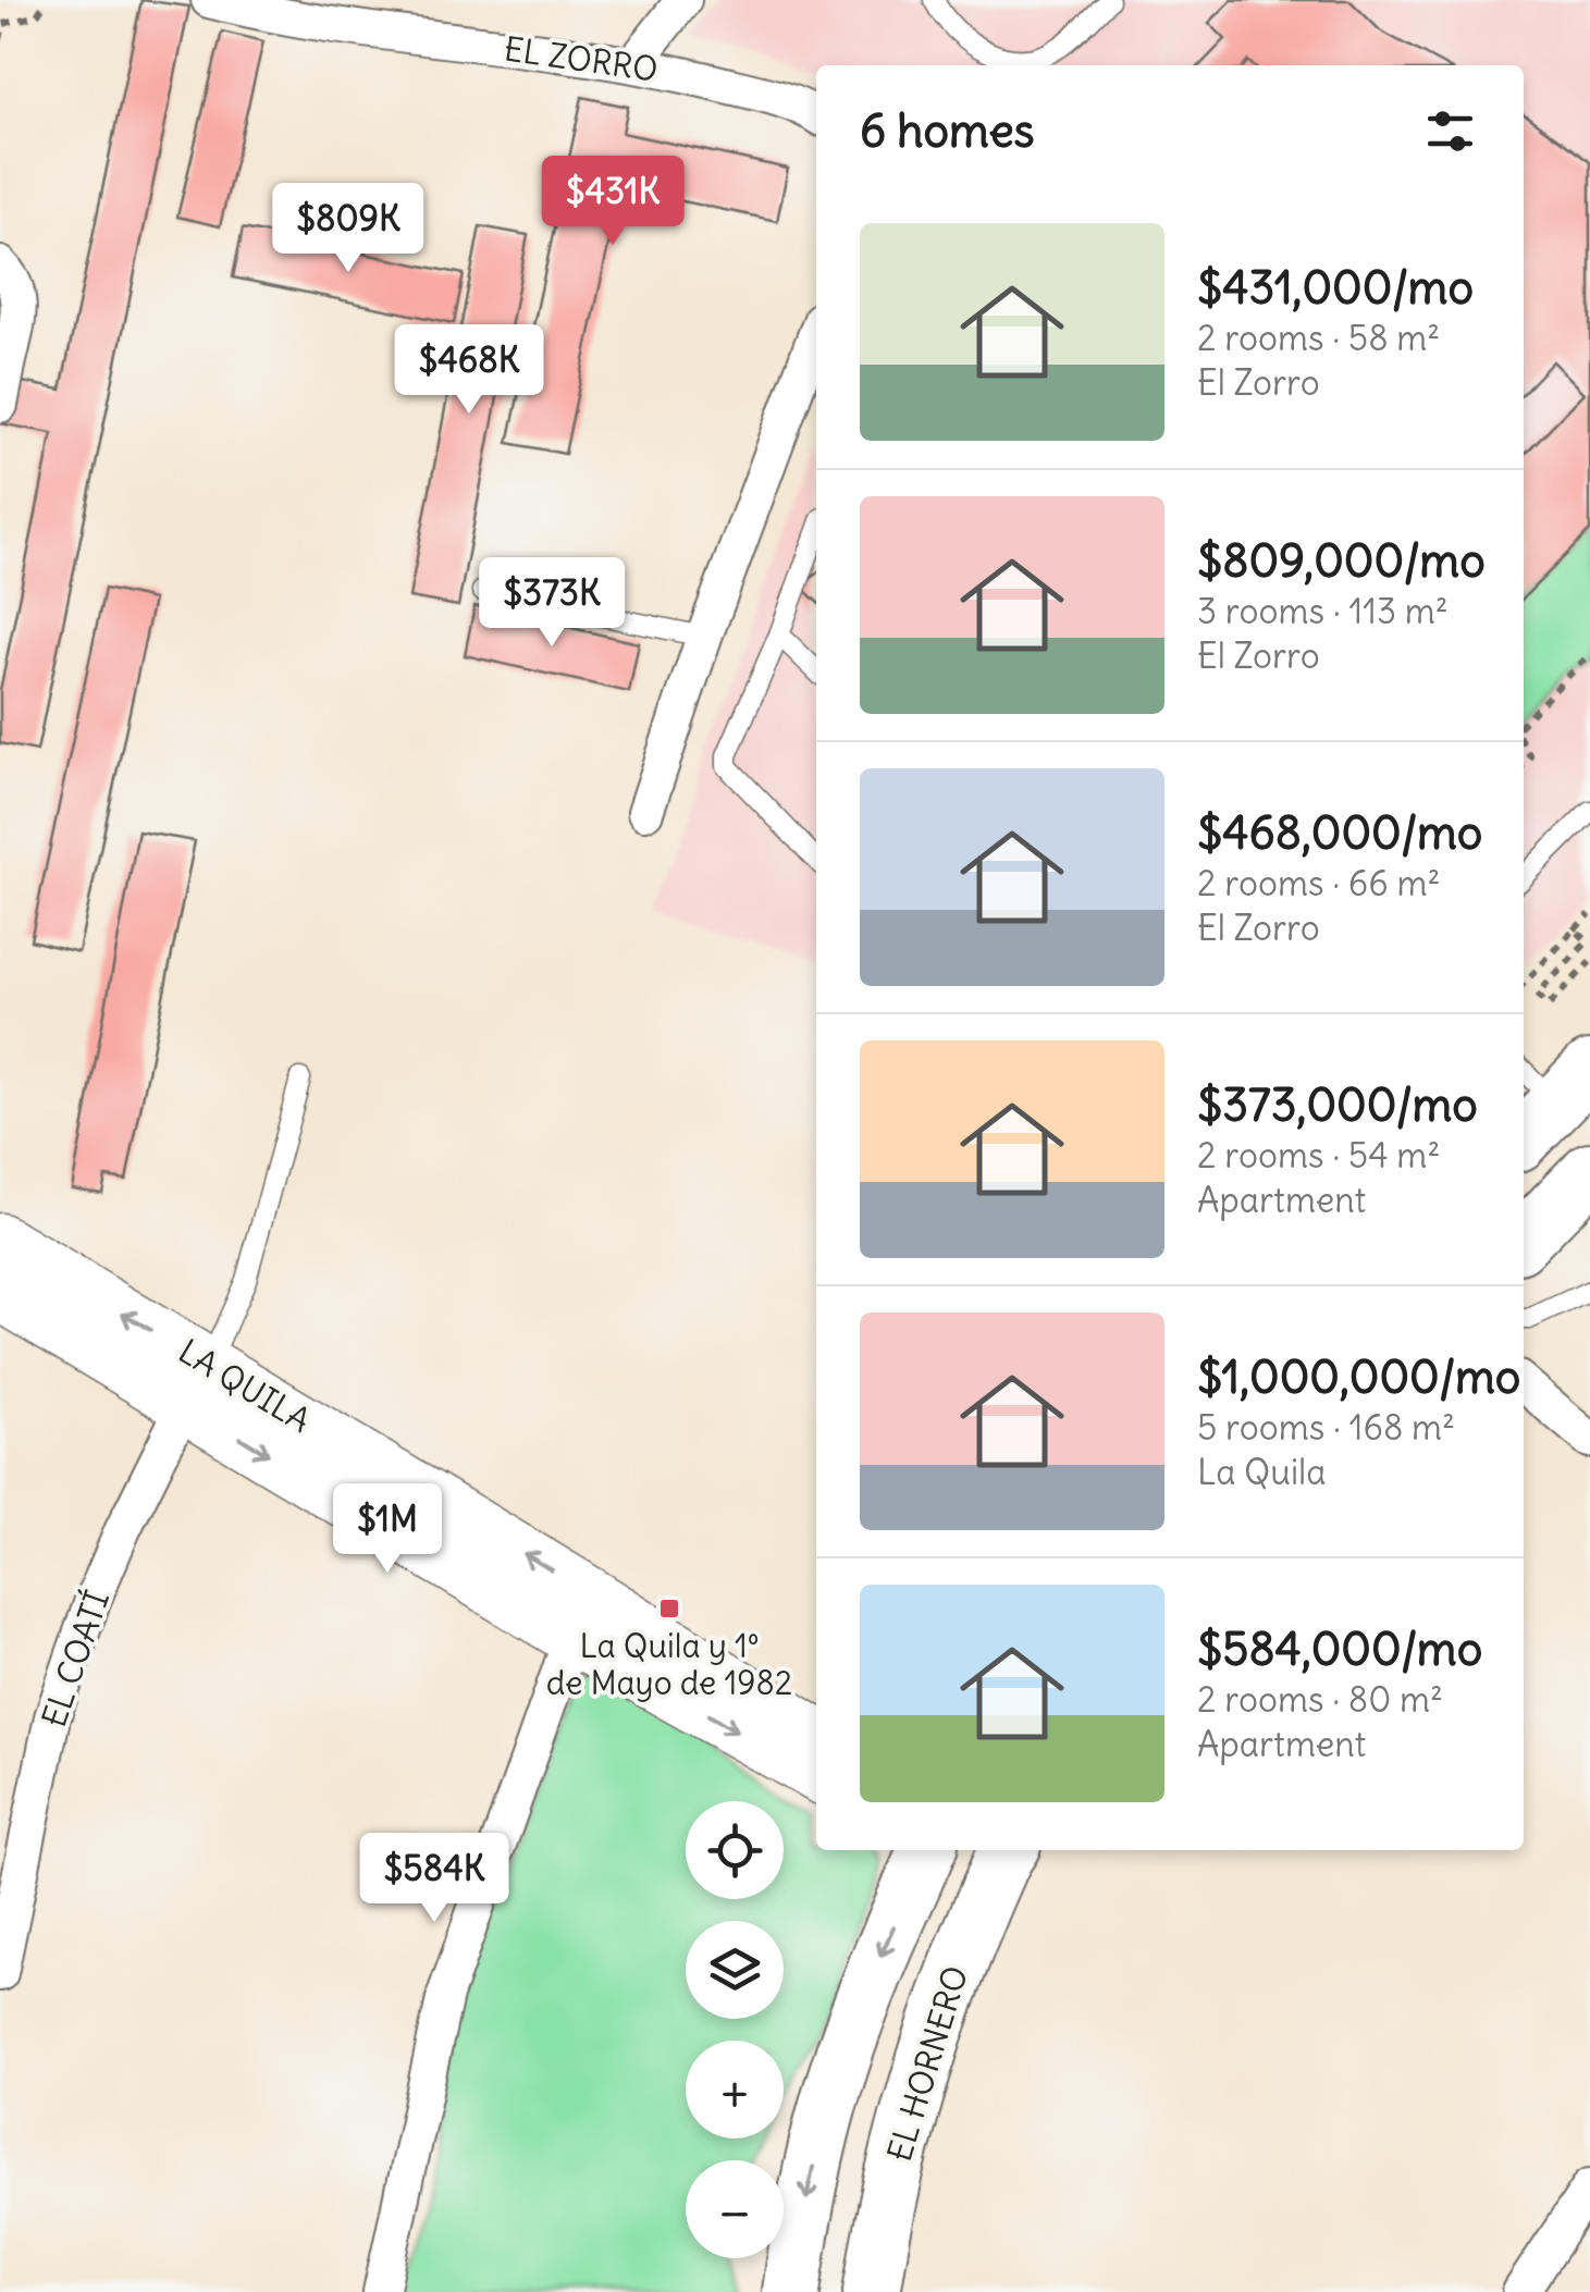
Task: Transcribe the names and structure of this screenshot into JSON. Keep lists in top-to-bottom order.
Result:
{
  "streets": {
    "main road": ["LA QUILA", "EL HORNERO"],
    "street": ["EL ZORRO", "EL COATÍ"]
  },
  "crossings": [
    ["LA QUILA", "EL COATÍ"]
  ],
  "places": {
    "transit": ["La Quila y 1º de Mayo de 1982"]
  },
  "page": {
    "heading": "6 homes",
    "price": [
      "$431K",
      "$809K",
      "$468K",
      "$373K",
      "$1M",
      "$584K"
    ],
    "list": [
      {
        "name": "$431,000/mo",
        "note": "2 rooms · 58 m² · El Zorro"
      },
      {
        "name": "$809,000/mo",
        "note": "3 rooms · 113 m² · El Zorro"
      },
      {
        "name": "$468,000/mo",
        "note": "2 rooms · 66 m² · El Zorro"
      },
      {
        "name": "$373,000/mo",
        "note": "2 rooms · 54 m² · Apartment"
      },
      {
        "name": "$1,000,000/mo",
        "note": "5 rooms · 168 m² · La Quila"
      },
      {
        "name": "$584,000/mo",
        "note": "2 rooms · 80 m² · Apartment"
      }
    ],
    "map_buttons": ["+", "−"]
  }
}
